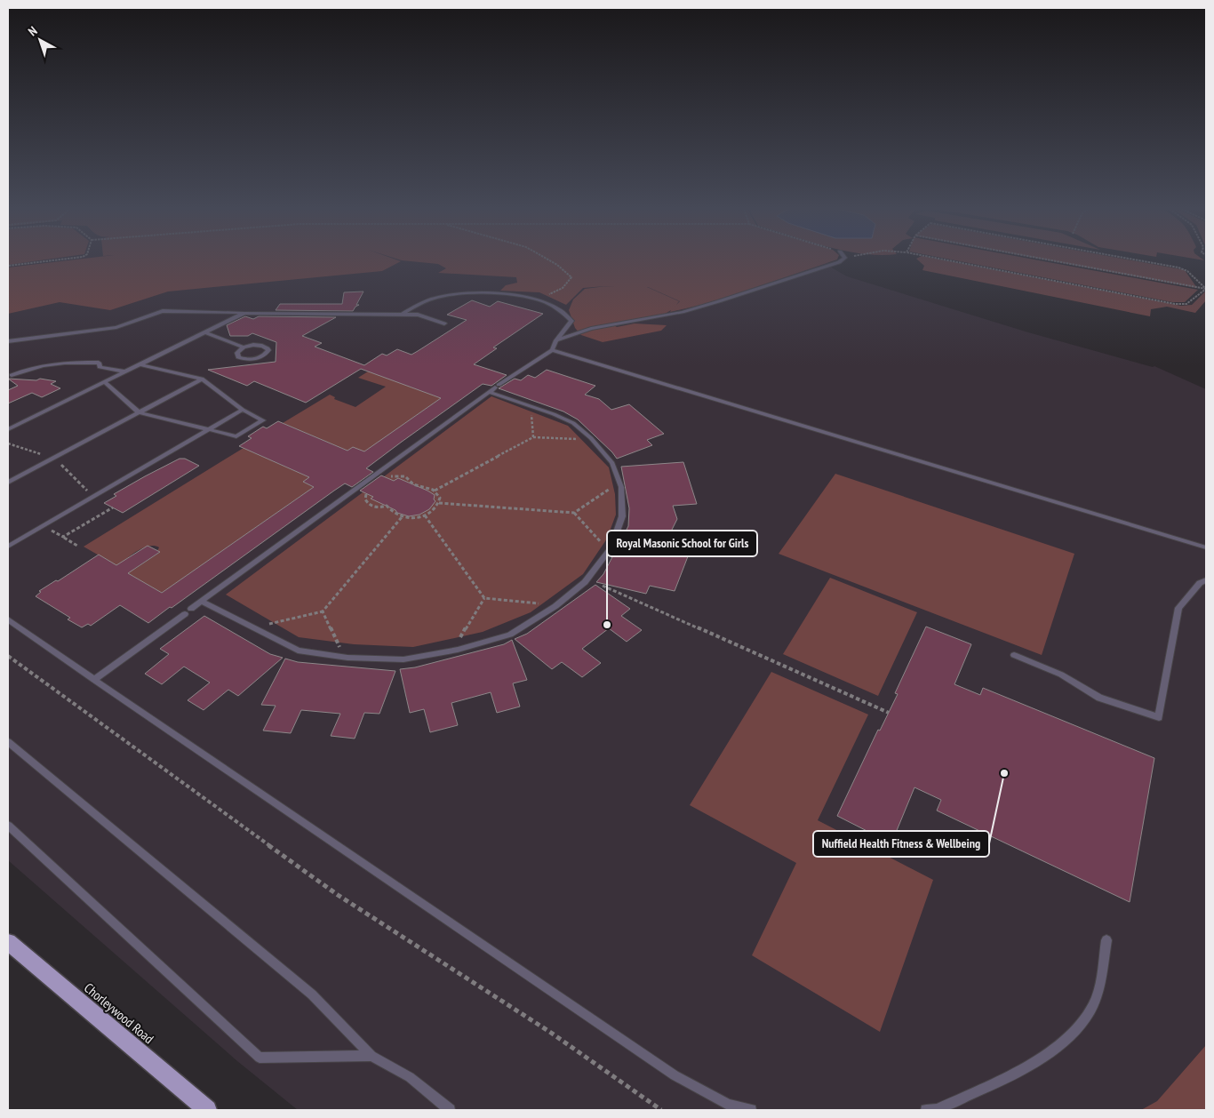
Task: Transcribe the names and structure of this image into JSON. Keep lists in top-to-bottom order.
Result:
{
  "streets": {
    "main road": ["Chorleywood Road"]
  },
  "places": ["Royal Masonic School for Girls", "Nuffield Health Fitness & Wellbeing"],
  "north": "top left"
}
